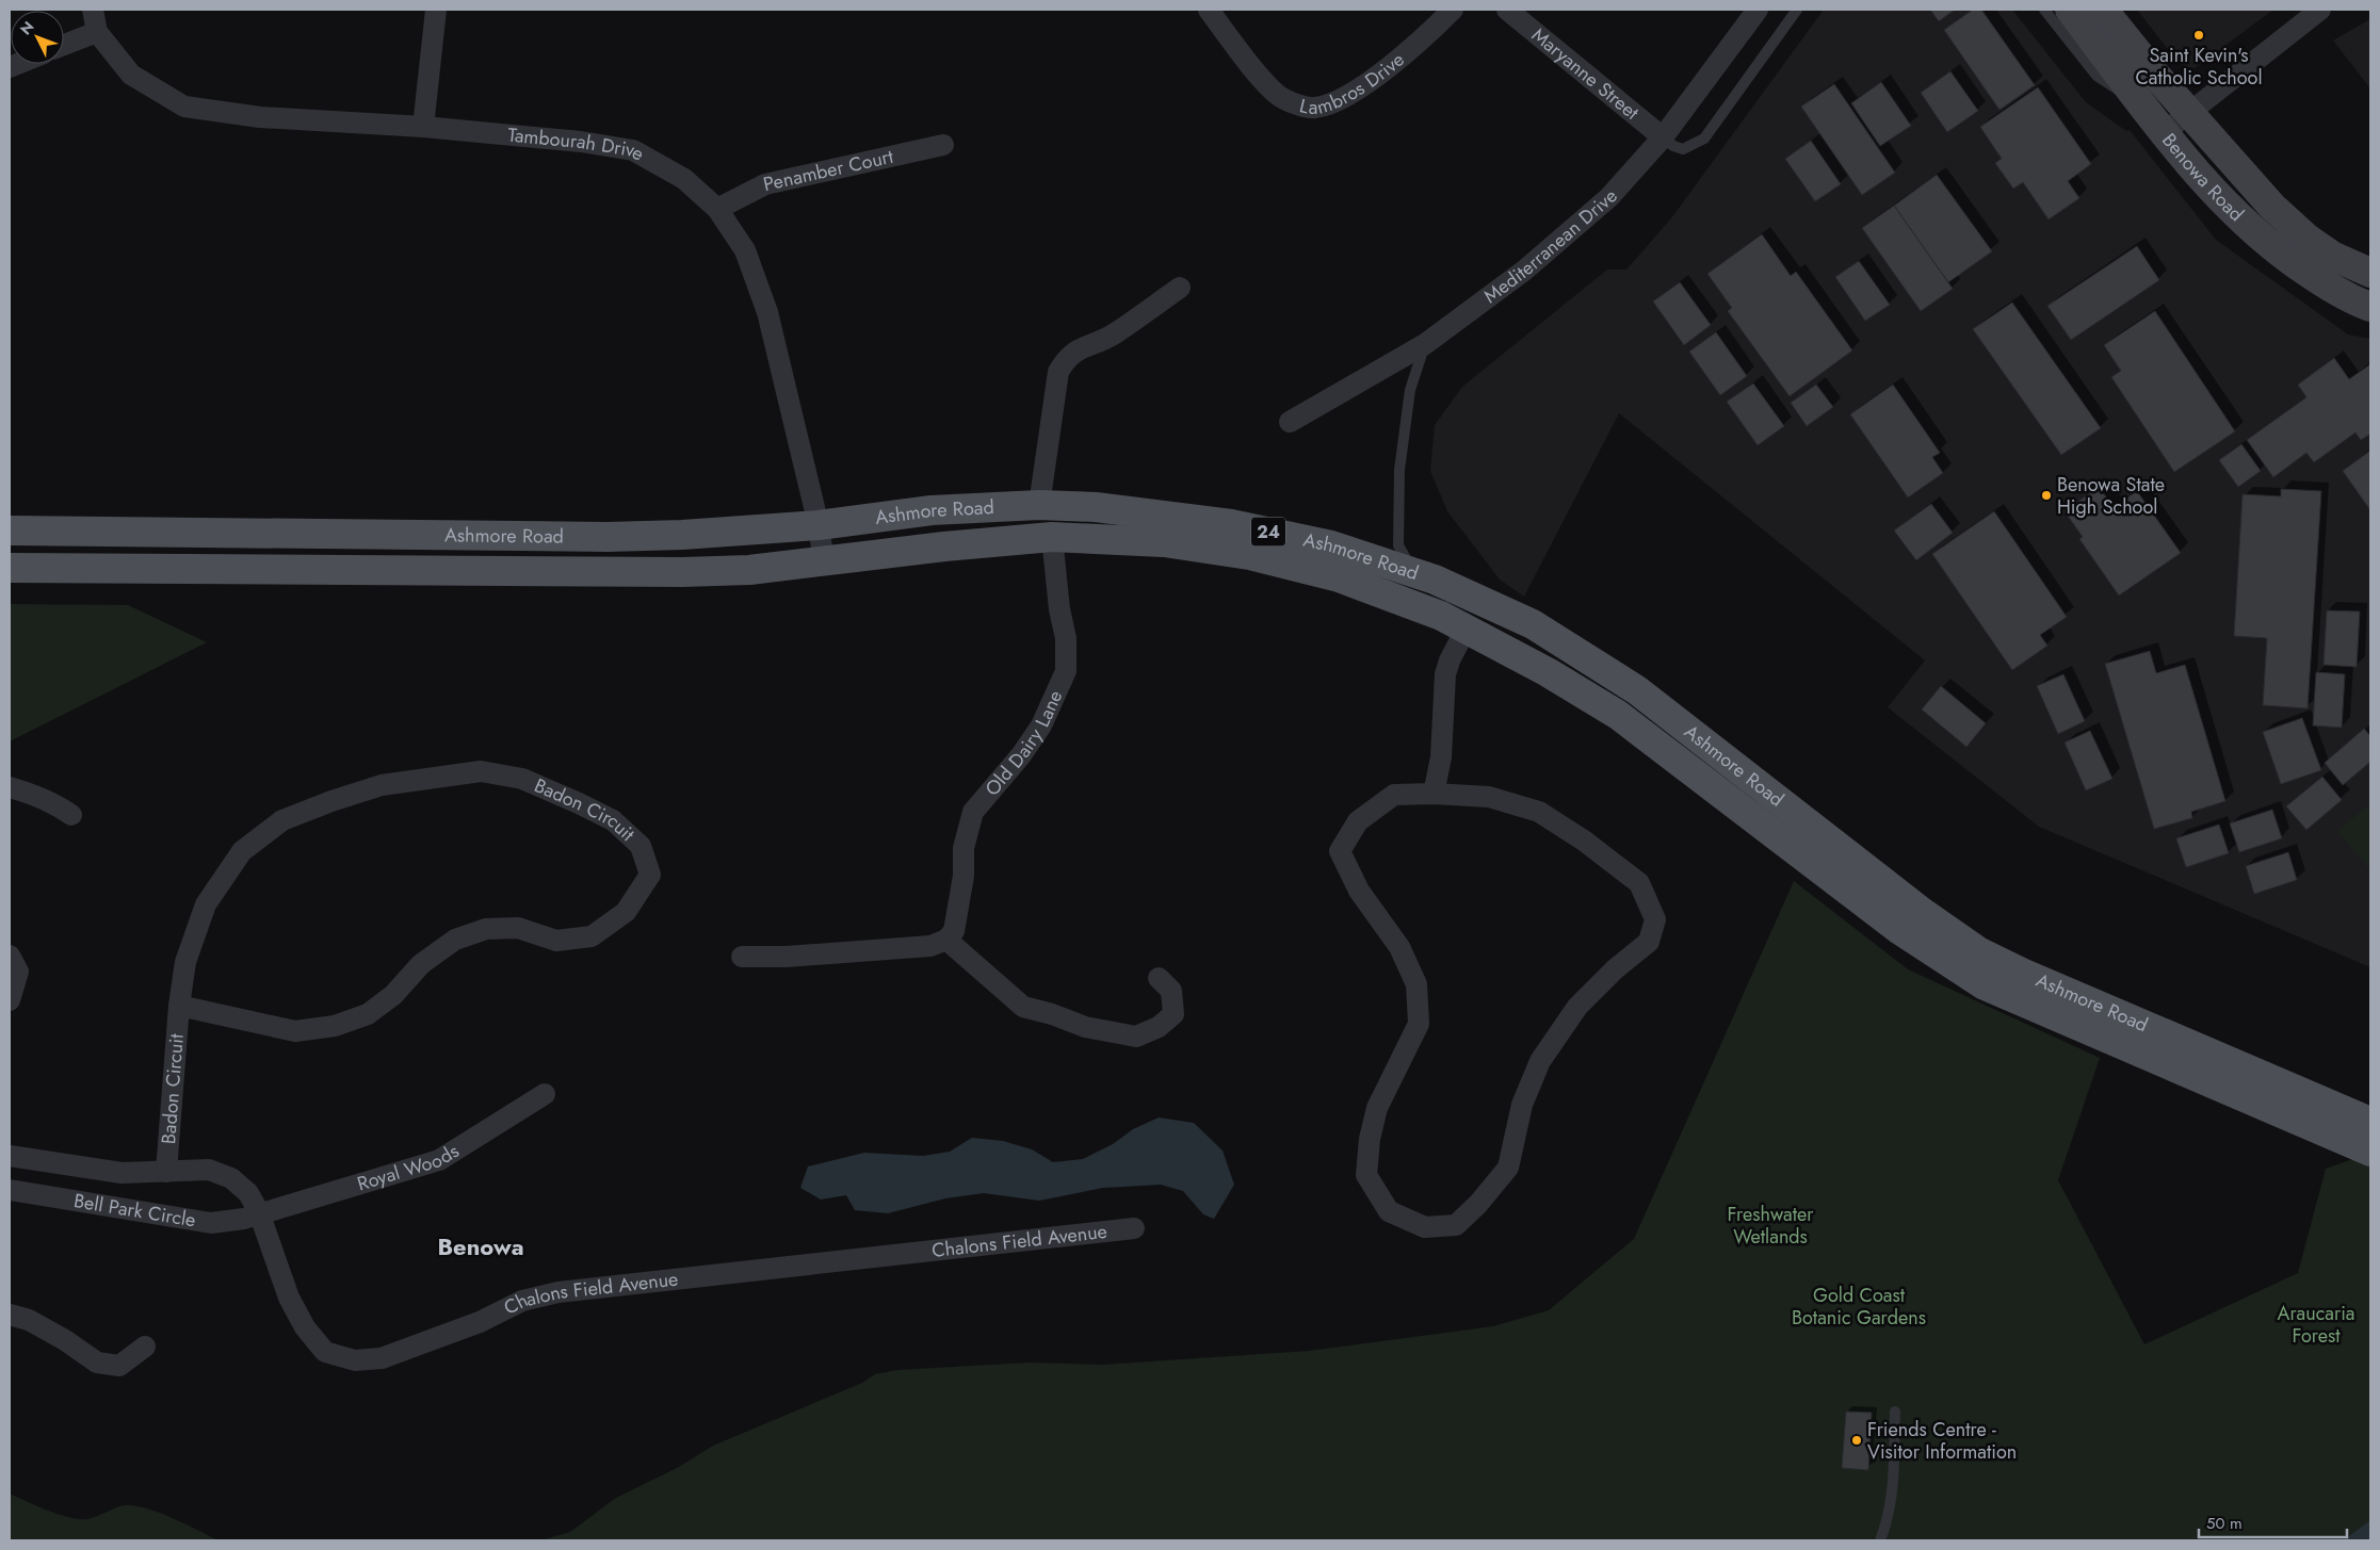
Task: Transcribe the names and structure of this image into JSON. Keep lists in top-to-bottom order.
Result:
{
  "streets": {
    "main road": ["Benowa Road", "Ashmore Road", "24"],
    "street": [
      "Maryanne Street",
      "Lambros Drive",
      "Tambourah Drive",
      "Penamber Court",
      "Mediterranean Drive",
      "Old Dairy Lane",
      "Badon Circuit",
      "Royal Woods",
      "Bell Park Circle",
      "Chalons Field Avenue"
    ]
  },
  "crossings": [
    ["Maryanne Street", "Mediterranean Drive"],
    ["Tambourah Drive", "Penamber Court"],
    ["Tambourah Drive", "Ashmore Road"],
    ["Ashmore Road", "Old Dairy Lane"],
    ["Badon Circuit", "Chalons Field Avenue"],
    ["Royal Woods", "Bell Park Circle"],
    ["Royal Woods", "Chalons Field Avenue"],
    ["Bell Park Circle", "Chalons Field Avenue"]
  ],
  "districts": ["Benowa"],
  "parks": ["Freshwater Wetlands", "Gold Coast Botanic Gardens", "Araucaria Forest"],
  "places": ["Saint Kevin's Catholic School", "Benowa State High School", "Friends Centre - Visitor Information"],
  "scale_bar": "50 m",
  "north": "top left"
}
